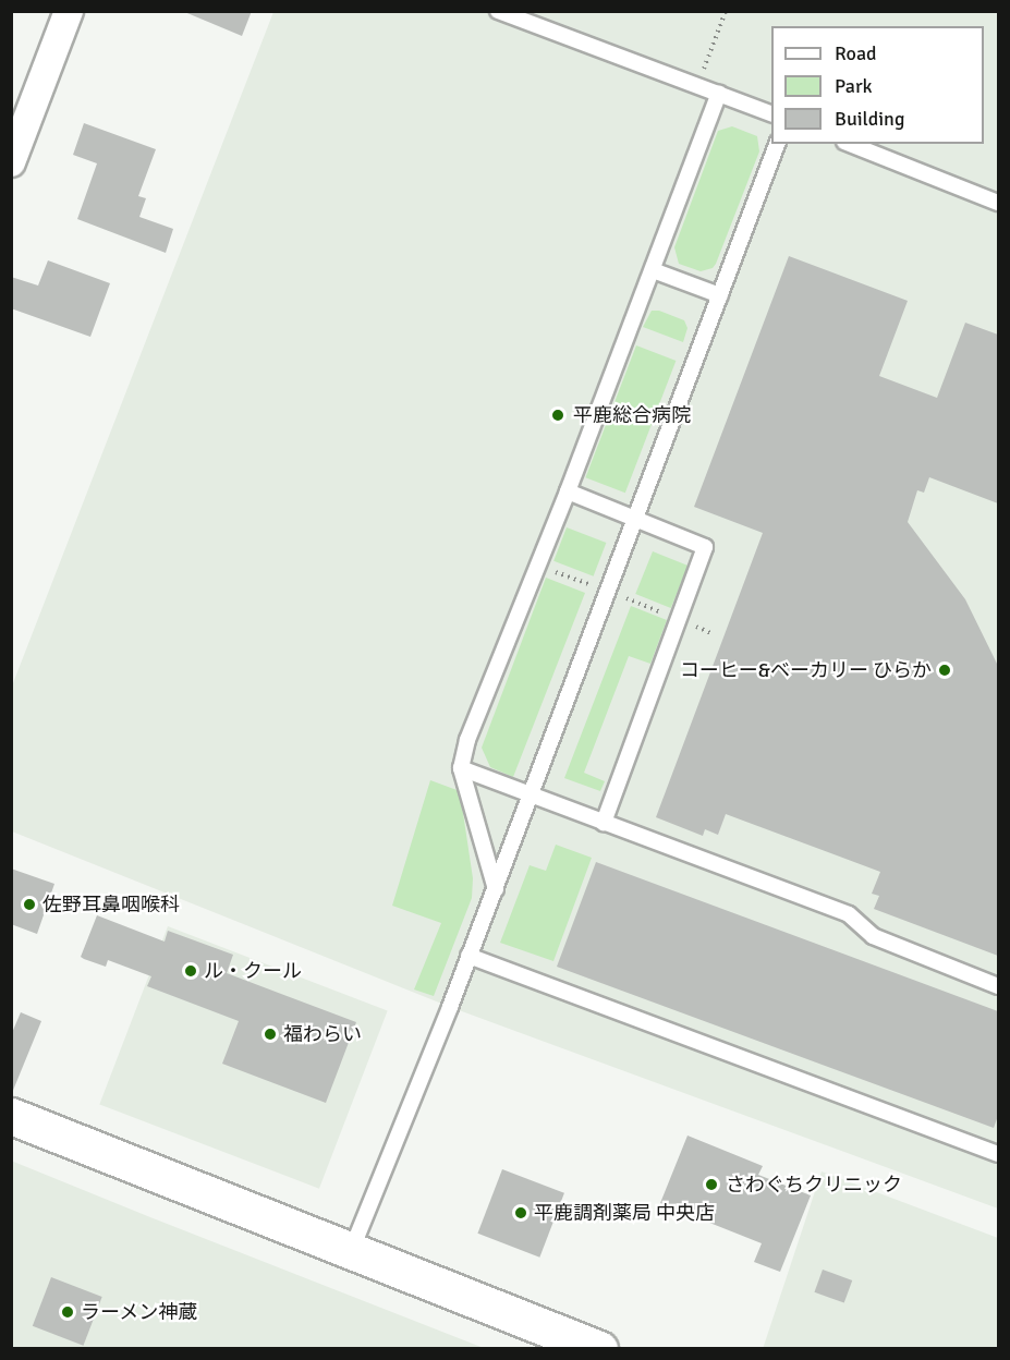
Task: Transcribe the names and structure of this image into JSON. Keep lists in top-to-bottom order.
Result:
{
  "places": [
    "平鹿総合病院",
    "コーヒー&ベーカリー ひらか",
    "佐野耳鼻咽喉科",
    "ル・クール",
    "福わらい",
    "さわぐちクリニック",
    "平鹿調剤薬局 中央店",
    "ラーメン神蔵"
  ],
  "legend": ["Road", "Park", "Building"]
}
